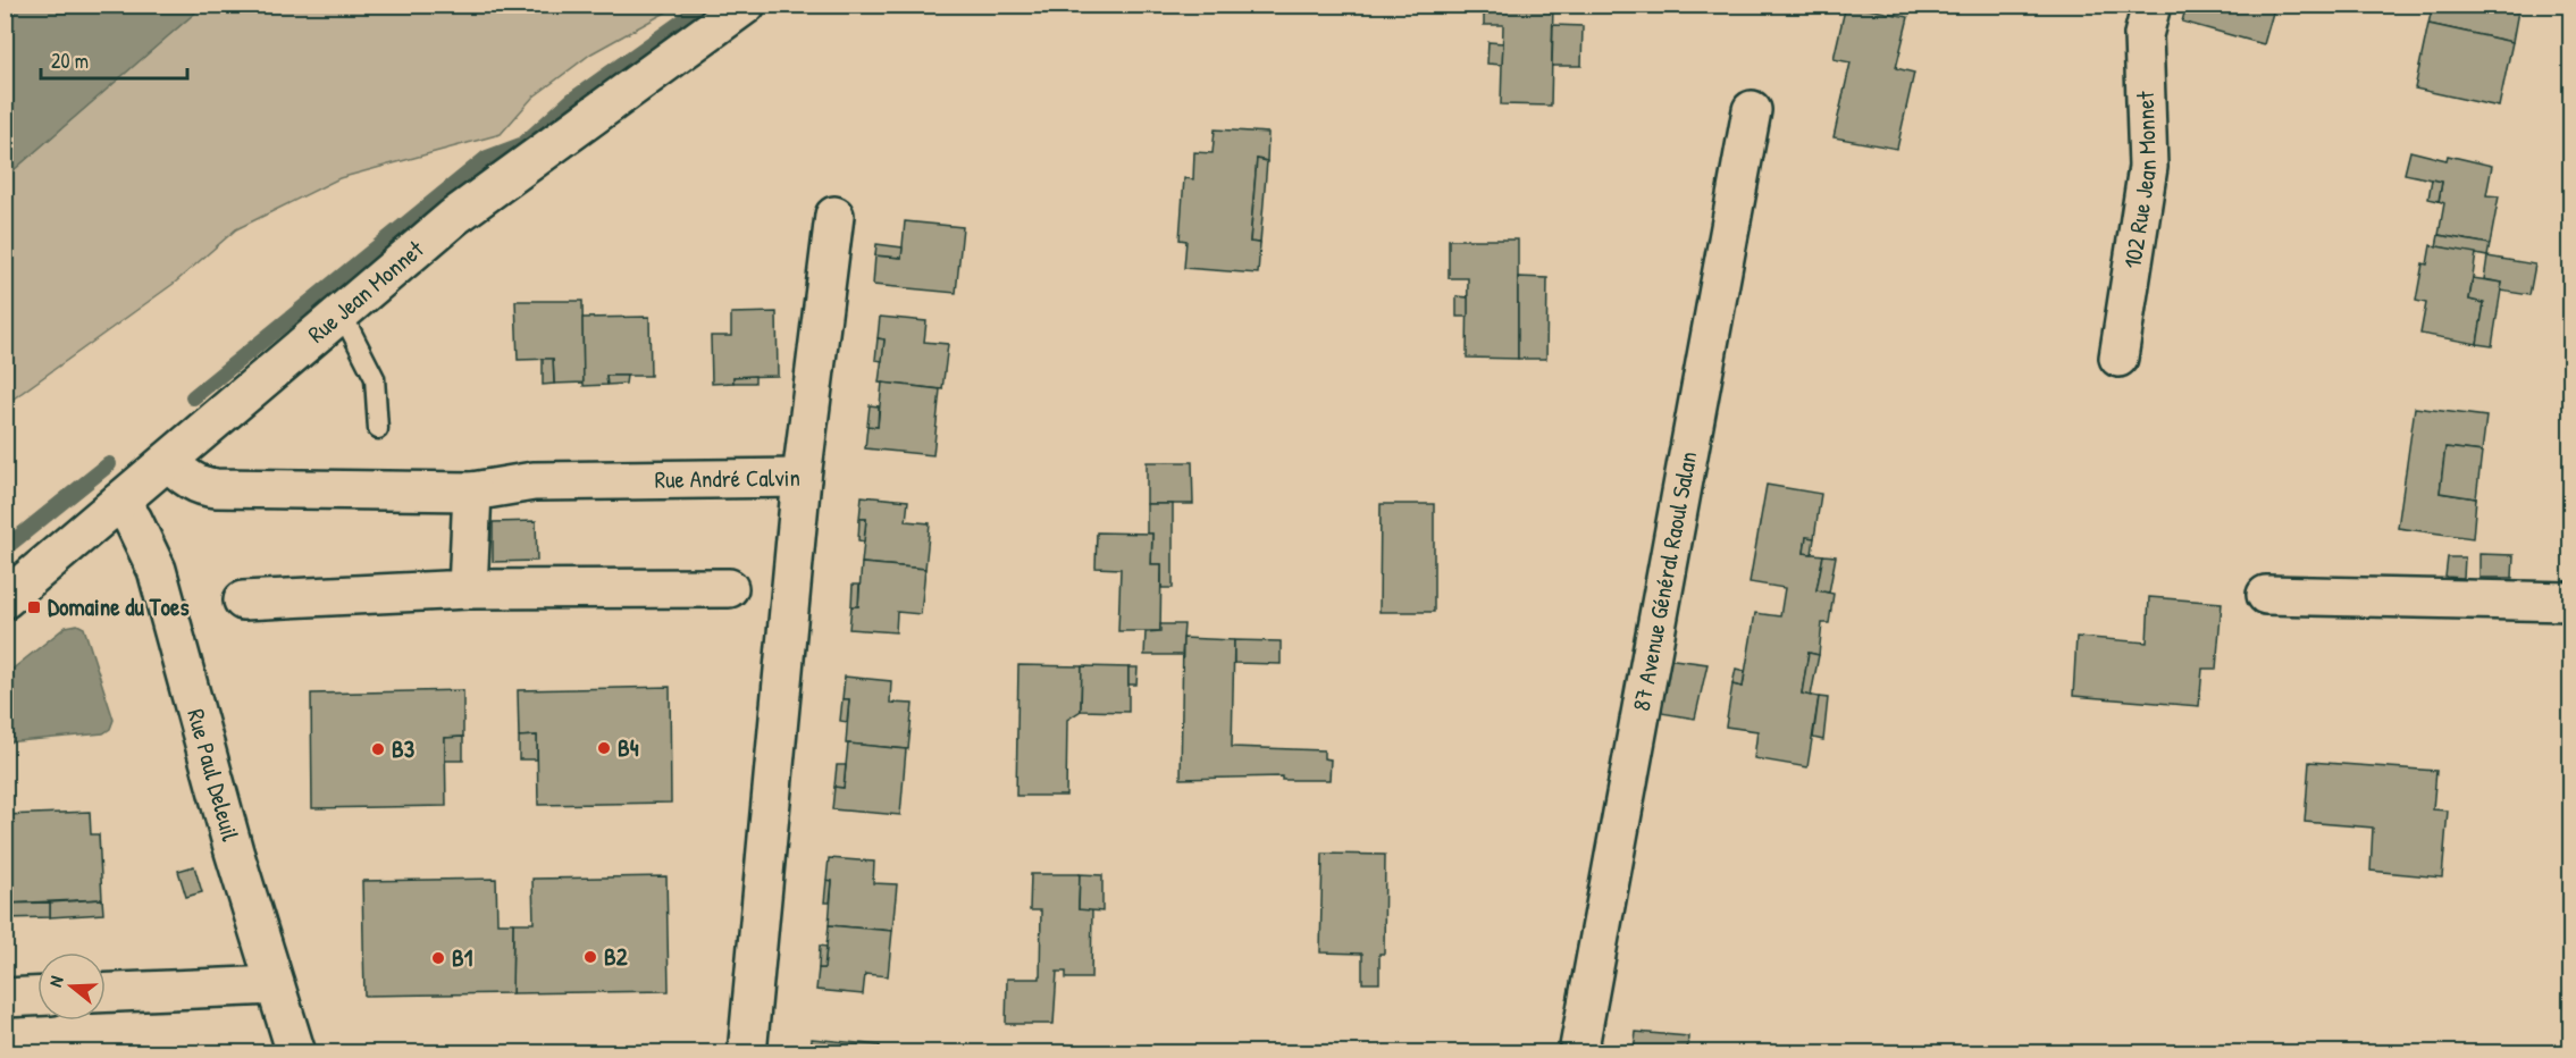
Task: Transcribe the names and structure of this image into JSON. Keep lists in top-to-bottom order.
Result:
{
  "streets": {
    "street": [
      "102 Rue Jean Monnet",
      "Rue Jean Monnet",
      "Rue André Calvin",
      "87 Avenue Général Raoul Salan",
      "Rue Paul Deleuil"
    ]
  },
  "crossings": [
    ["Rue Jean Monnet", "Rue André Calvin"],
    ["Rue Jean Monnet", "Rue Paul Deleuil"]
  ],
  "places": {
    "transit": ["Domaine du Toes"],
    "other": [
      "B4",
      "B3",
      "B2",
      "B1"
    ]
  },
  "scale_bar": "20 m",
  "north": "left"
}
